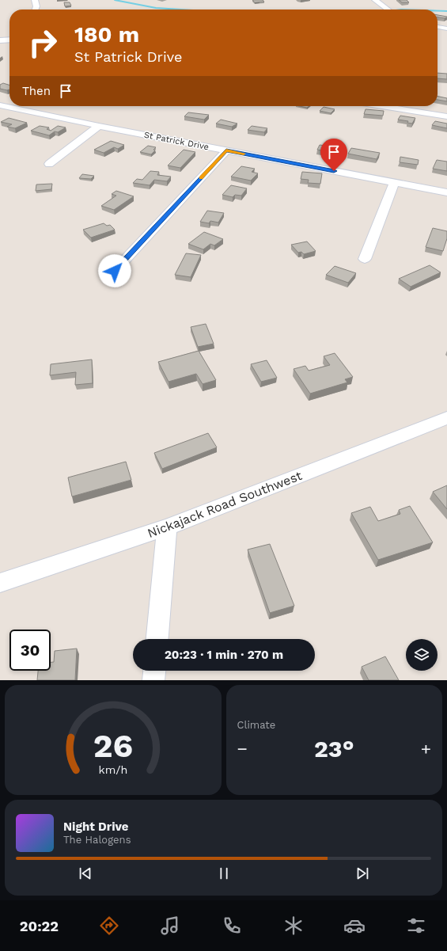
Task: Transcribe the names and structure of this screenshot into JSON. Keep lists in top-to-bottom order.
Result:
{
  "streets": {
    "street": ["St Patrick Drive", "Nickajack Road Southwest"]
  },
  "page": {
    "turn": ["180 m", "St Patrick Drive"],
    "then": "Then",
    "limit": "30",
    "trip": "20:23 · 1 min · 270 m",
    "tile": "Climate",
    "heat": ["−", "23°", "+"],
    "song": ["Night Drive", "The Halogens"],
    "tabs": "20:22",
    "gauge": ["26", "km/h"]
  }
}
